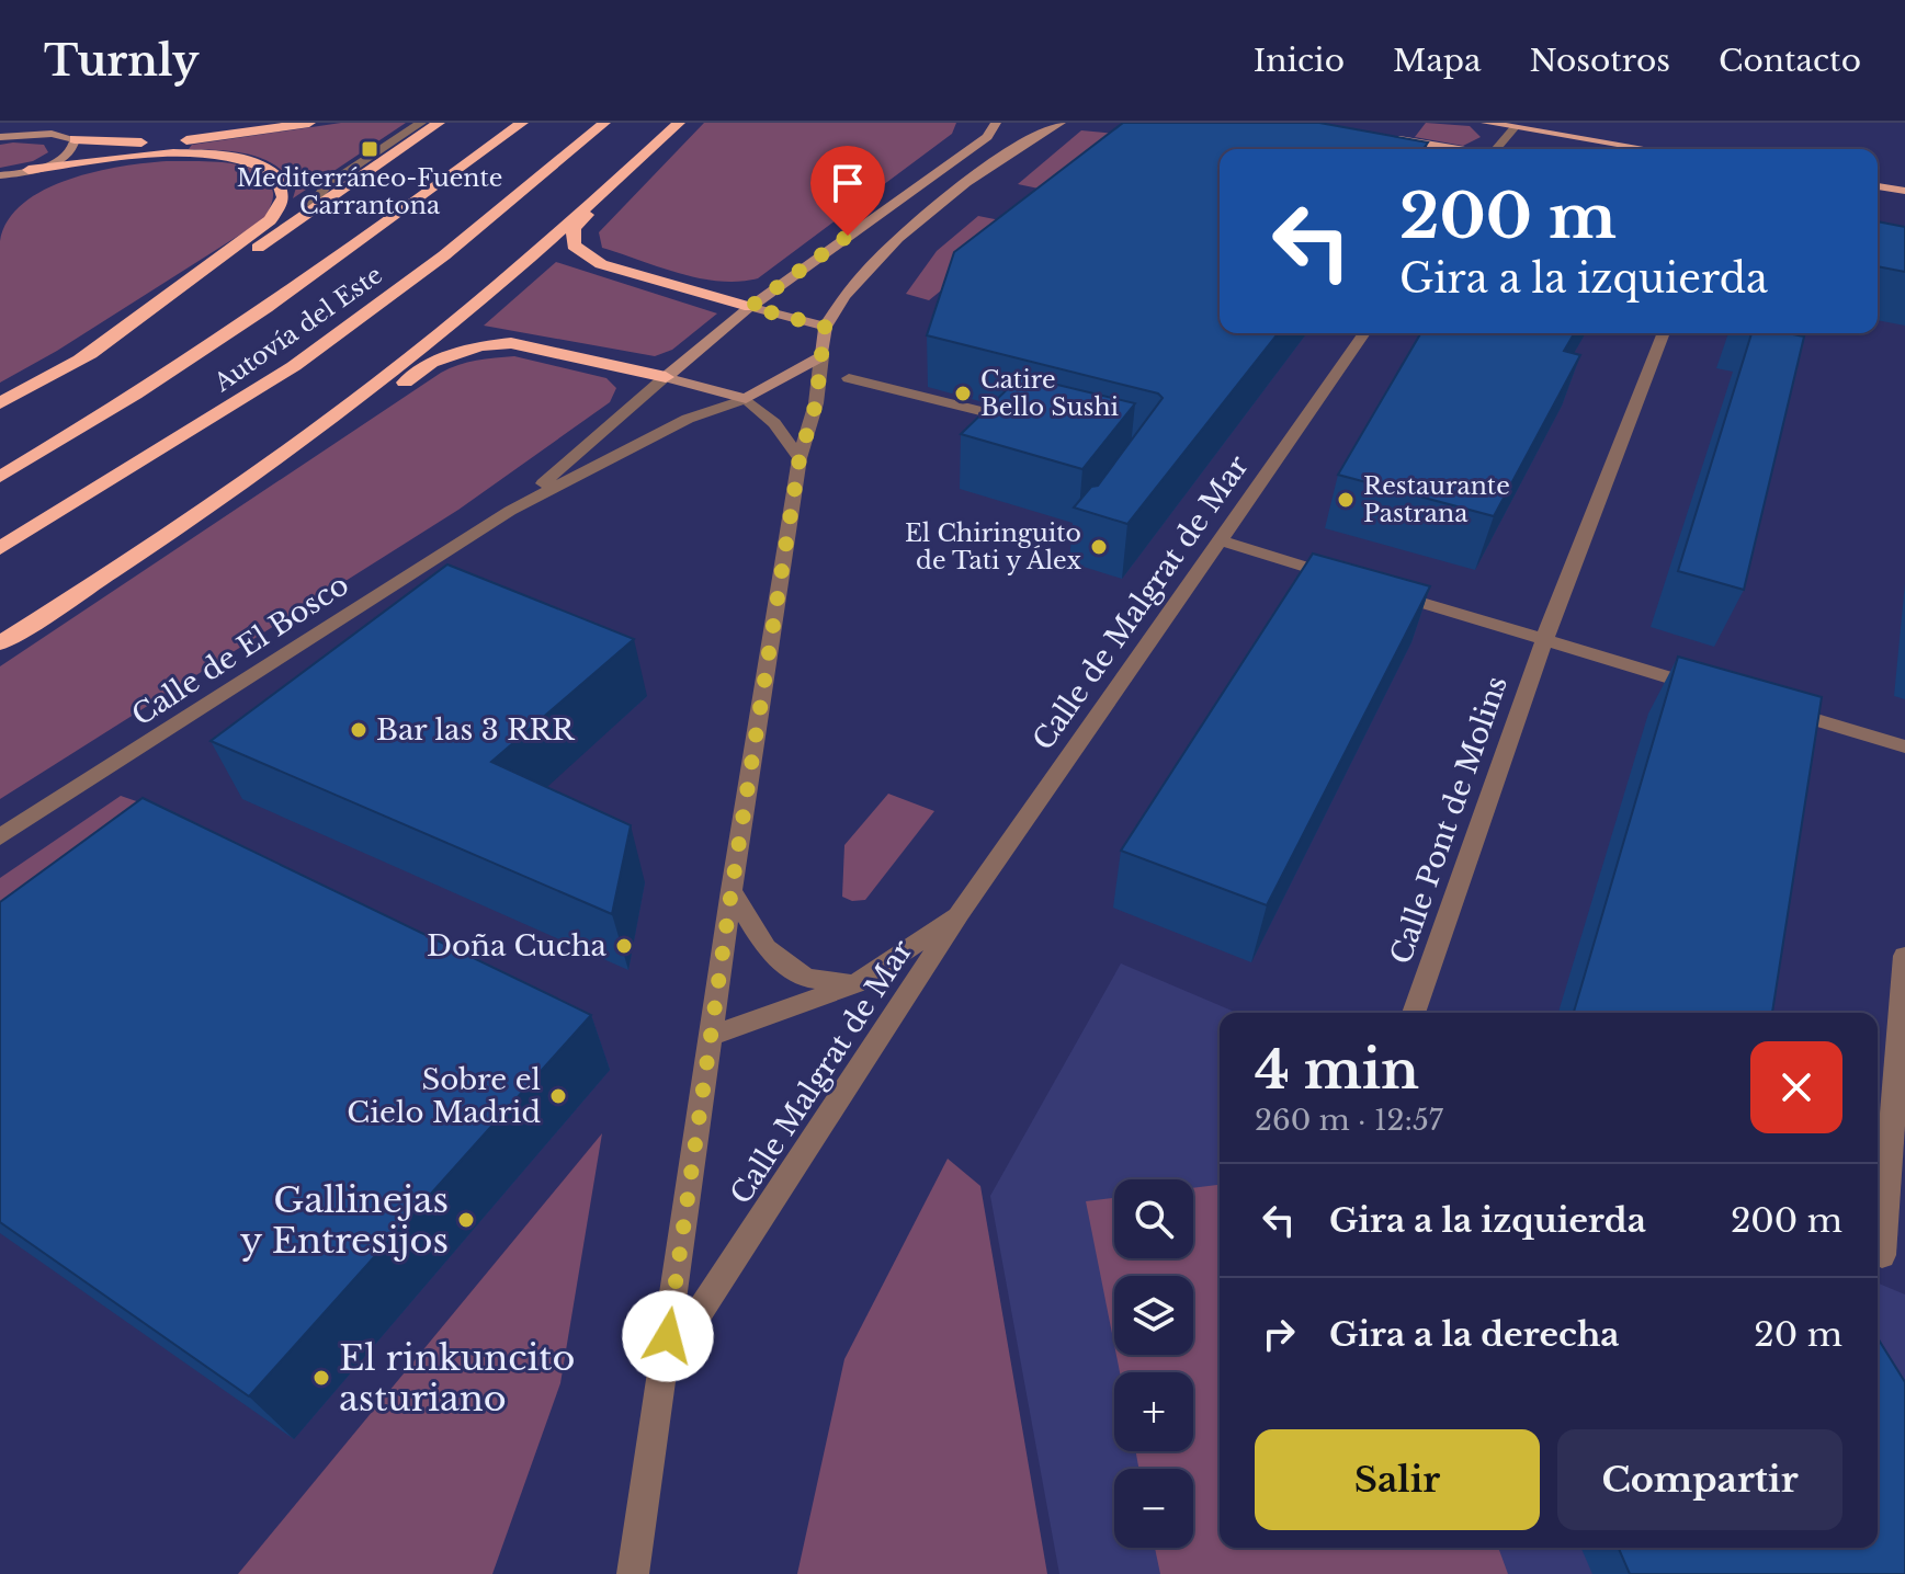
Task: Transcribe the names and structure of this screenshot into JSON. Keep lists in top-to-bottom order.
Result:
{
  "streets": {
    "highway": ["Autovía del Este"],
    "street": [
      "Calle de Malgrat de Mar",
      "Calle de El Bosco",
      "Calle Pont de Molins",
      "Calle Malgrat de Mar"
    ]
  },
  "crossings": [
    ["Calle de Malgrat de Mar", "Calle Malgrat de Mar"]
  ],
  "places": {
    "transit": ["Mediterráneo-Fuente Carrantona"],
    "other": [
      "Catire Bello Sushi",
      "Restaurante Pastrana",
      "El Chiringuito de Tati y Álex",
      "Bar las 3 RRR",
      "Doña Cucha",
      "Sobre el Cielo Madrid",
      "Gallinejas y Entresijos",
      "El rinkuncito asturiano"
    ]
  },
  "page": {
    "header": "Turnly",
    "nav": [
      "Inicio",
      "Mapa",
      "Nosotros",
      "Contacto"
    ],
    "turn": ["200 m", "Gira a la izquierda"],
    "heading": ["4 min", "260 m · 12:57"],
    "list": [
      {
        "name": "Gira a la izquierda",
        "value": "200 m"
      },
      {
        "name": "Gira a la derecha",
        "value": "20 m"
      }
    ],
    "map_buttons": ["+", "−"],
    "buttons": ["Salir", "Compartir"]
  }
}
